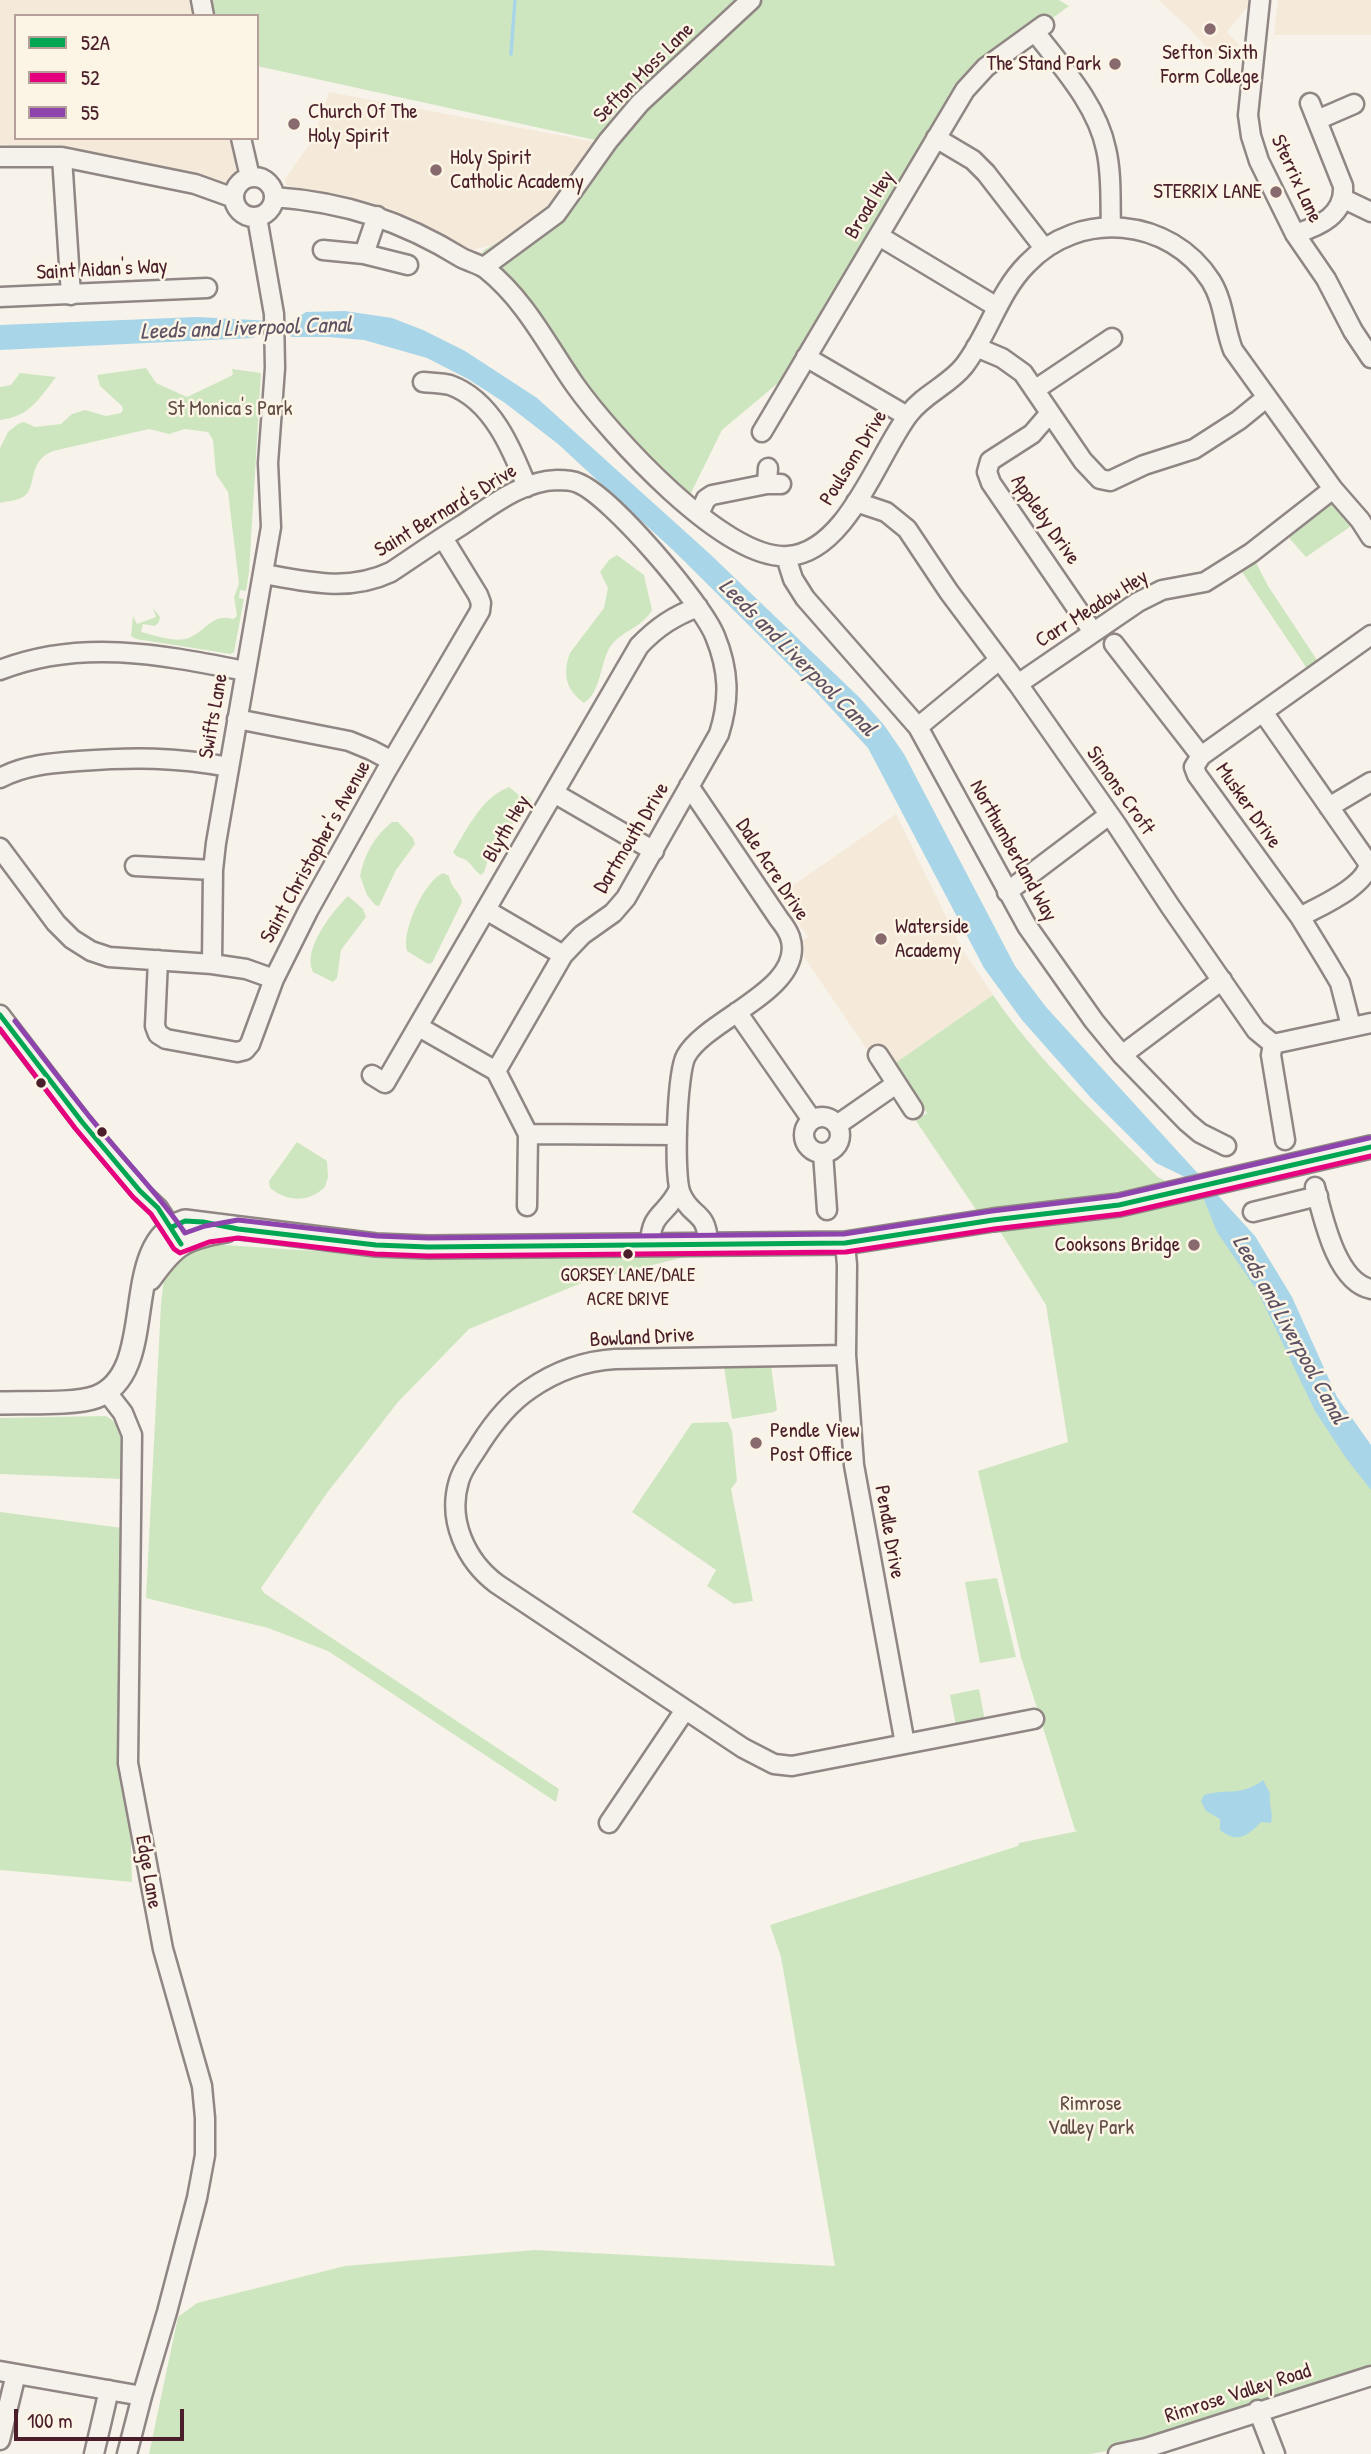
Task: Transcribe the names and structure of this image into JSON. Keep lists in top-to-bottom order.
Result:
{
  "streets": {
    "street": [
      "Sefton Moss Lane",
      "Sterrix Lane",
      "Broad Hey",
      "Saint Aidan's Way",
      "Poulsom Drive",
      "Saint Bernard's Drive",
      "Appleby Drive",
      "Carr Meadow Hey",
      "Swifts Lane",
      "Simons Croft",
      "Musker Drive",
      "Blyth Hey",
      "Dartmouth Drive",
      "Northumberland Way",
      "Saint Christopher's Avenue",
      "Dale Acre Drive",
      "Bowland Drive",
      "Pendle Drive",
      "Edge Lane",
      "Rimrose Valley Road"
    ]
  },
  "crossings": [
    ["Broad Hey", "Poulsom Drive"],
    ["Poulsom Drive", "Carr Meadow Hey"],
    ["Poulsom Drive", "Simons Croft"],
    ["Poulsom Drive", "Northumberland Way"],
    ["Saint Bernard's Drive", "Swifts Lane"],
    ["Saint Bernard's Drive", "Blyth Hey"],
    ["Saint Bernard's Drive", "Dartmouth Drive"],
    ["Saint Bernard's Drive", "Saint Christopher's Avenue"],
    ["Saint Bernard's Drive", "Dale Acre Drive"],
    ["Appleby Drive", "Carr Meadow Hey"],
    ["Carr Meadow Hey", "Simons Croft"],
    ["Dartmouth Drive", "Dale Acre Drive"],
    ["Bowland Drive", "Pendle Drive"]
  ],
  "water": ["Leeds and Liverpool Canal"],
  "parks": ["St Monica's Park", "Rimrose Valley Park"],
  "places": [
    "Sefton Sixth Form College",
    "The Stand Park",
    "Church Of The Holy Spirit",
    "Holy Spirit Catholic Academy",
    "STERRIX LANE",
    "Waterside Academy",
    "Cooksons Bridge",
    "GORSEY LANE/DALE ACRE DRIVE",
    "Pendle View Post Office"
  ],
  "lines": ["transit line 52A", "transit line 55", "transit line 52"],
  "legend": ["52A", "52", "55"],
  "scale_bar": "100 m"
}
